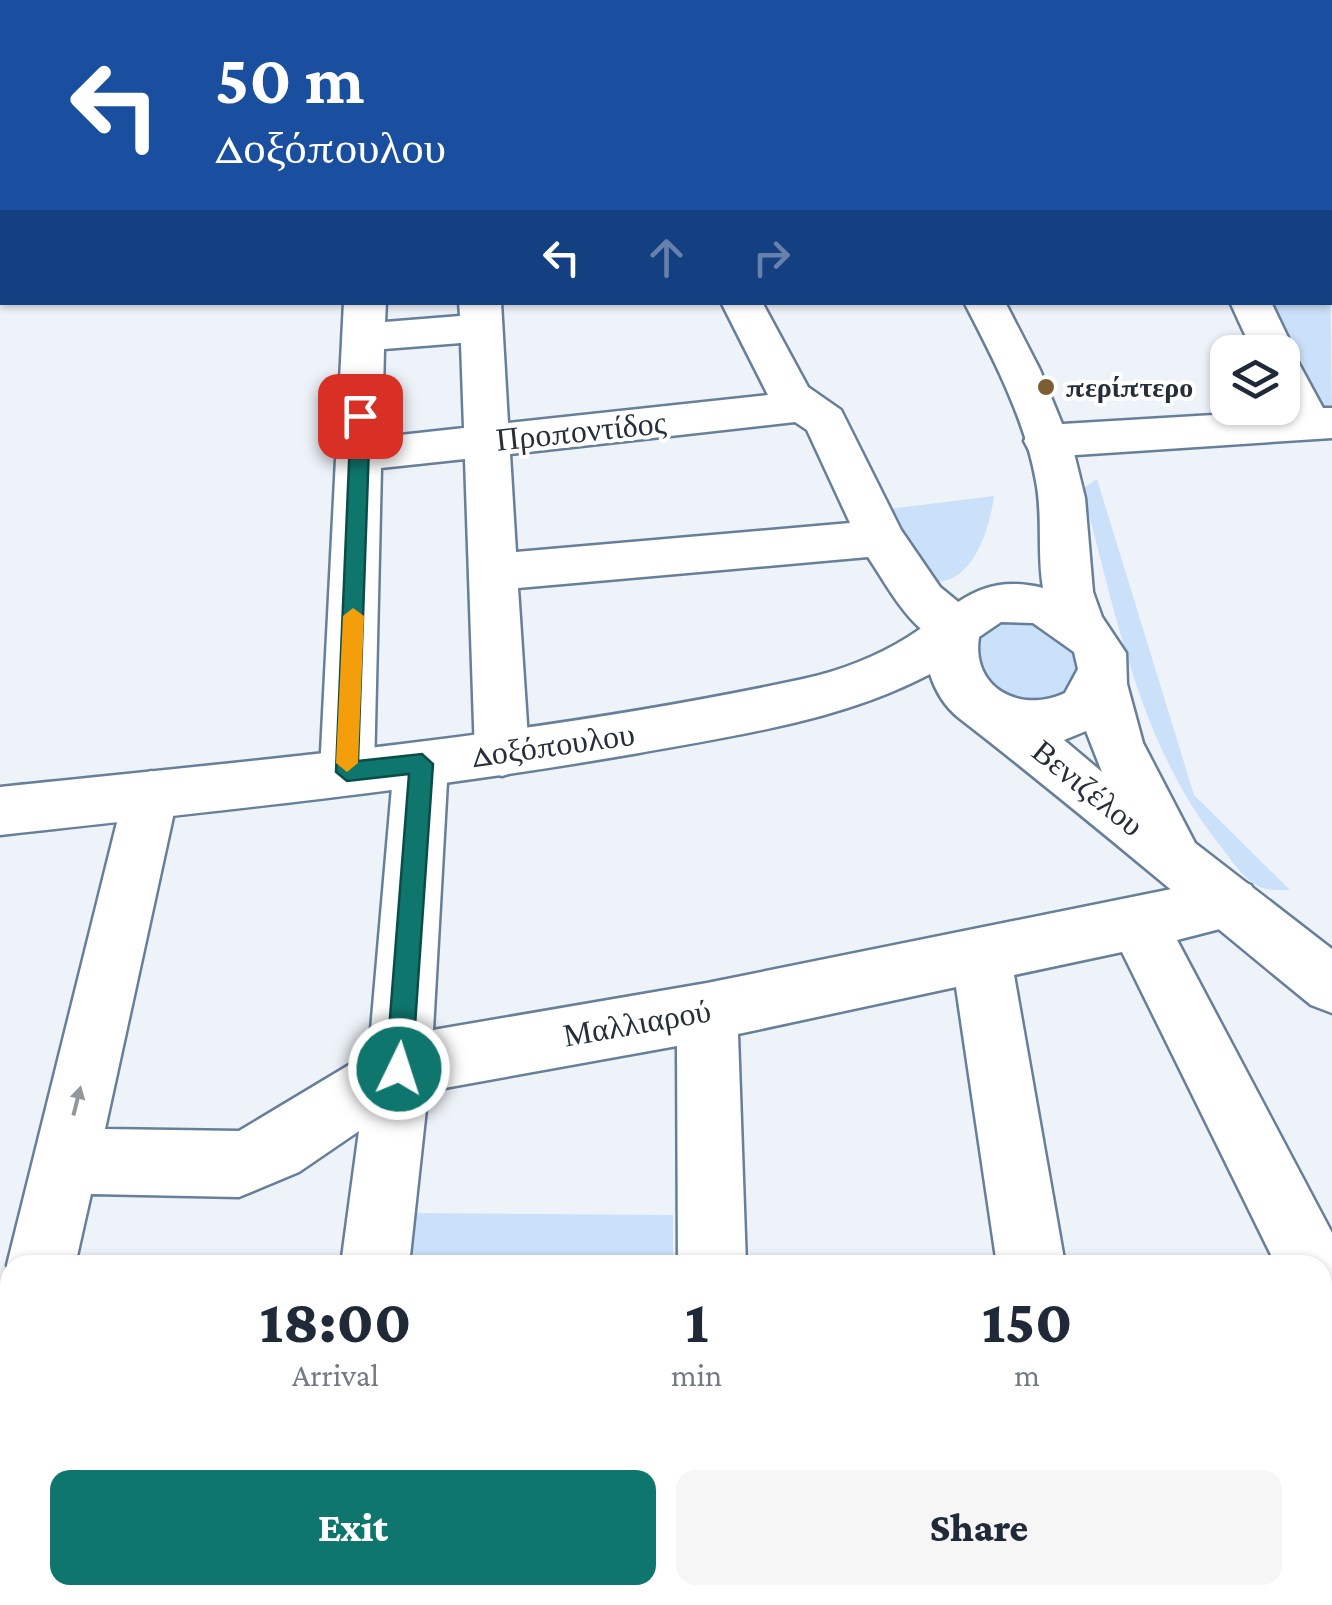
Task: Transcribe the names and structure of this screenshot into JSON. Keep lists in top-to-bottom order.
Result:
{
  "streets": {
    "street": [
      "Προποντίδος",
      "Δοξόπουλου",
      "Βενιζέλου",
      "Μαλλιαρού"
    ]
  },
  "crossings": [
    ["Βενιζέλου", "Μαλλιαρού"]
  ],
  "places": ["περίπτερο"],
  "page": {
    "turn": ["50 m", "Δοξόπουλου"],
    "eta": [
      "18:00",
      "Arrival",
      "1",
      "min",
      "150",
      "m"
    ],
    "buttons": ["Exit", "Share"]
  }
}
